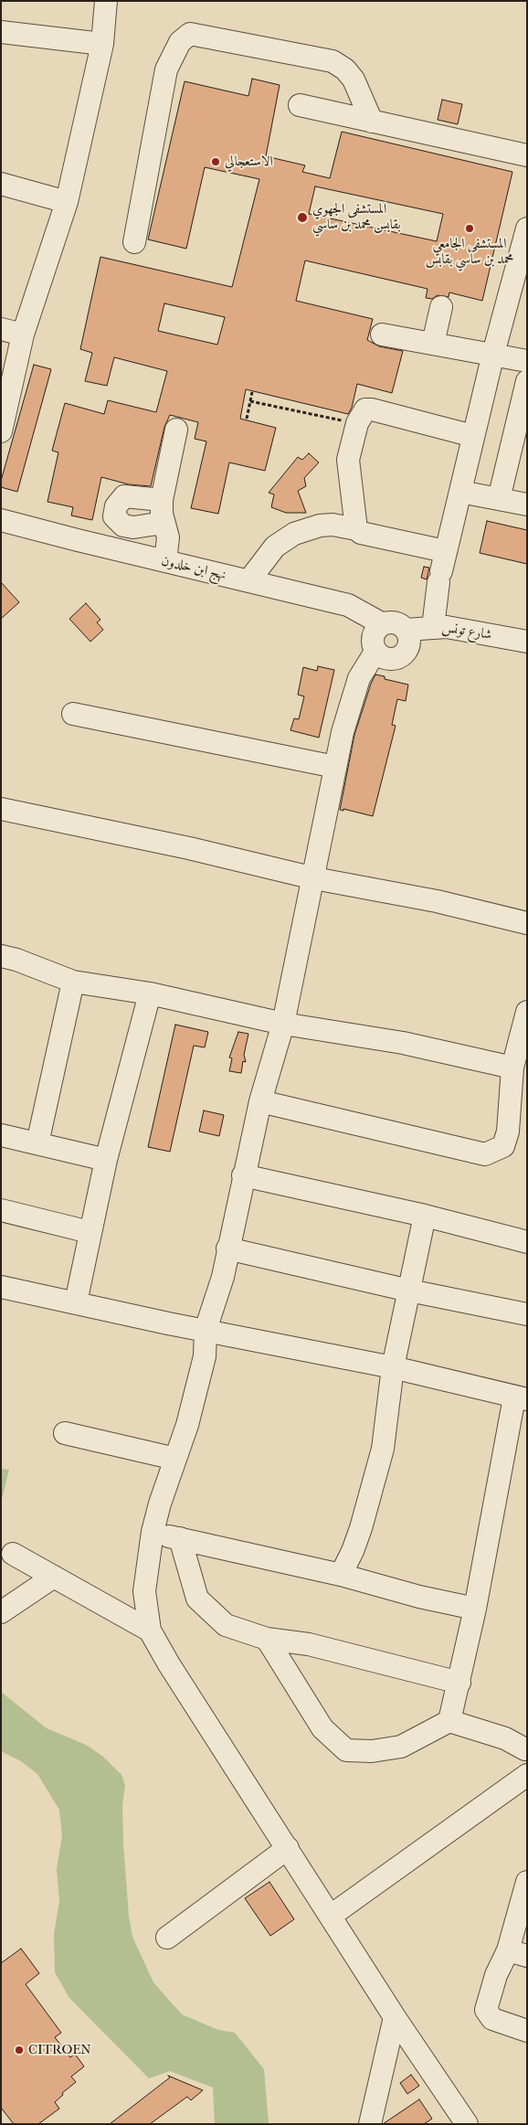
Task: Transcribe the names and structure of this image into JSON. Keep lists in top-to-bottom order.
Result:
{
  "streets": {
    "street": ["نهج ابن خلدون", "شارع تونس"]
  },
  "crossings": [
    ["نهج ابن خلدون", "شارع تونس"]
  ],
  "places": [
    "الاستعجالي",
    "المستشفى الجهوي بقابس محمد بن ساسي",
    "المستشفى الجامعي محمد بن ساسي بقابس",
    "CITROEN"
  ]
}
